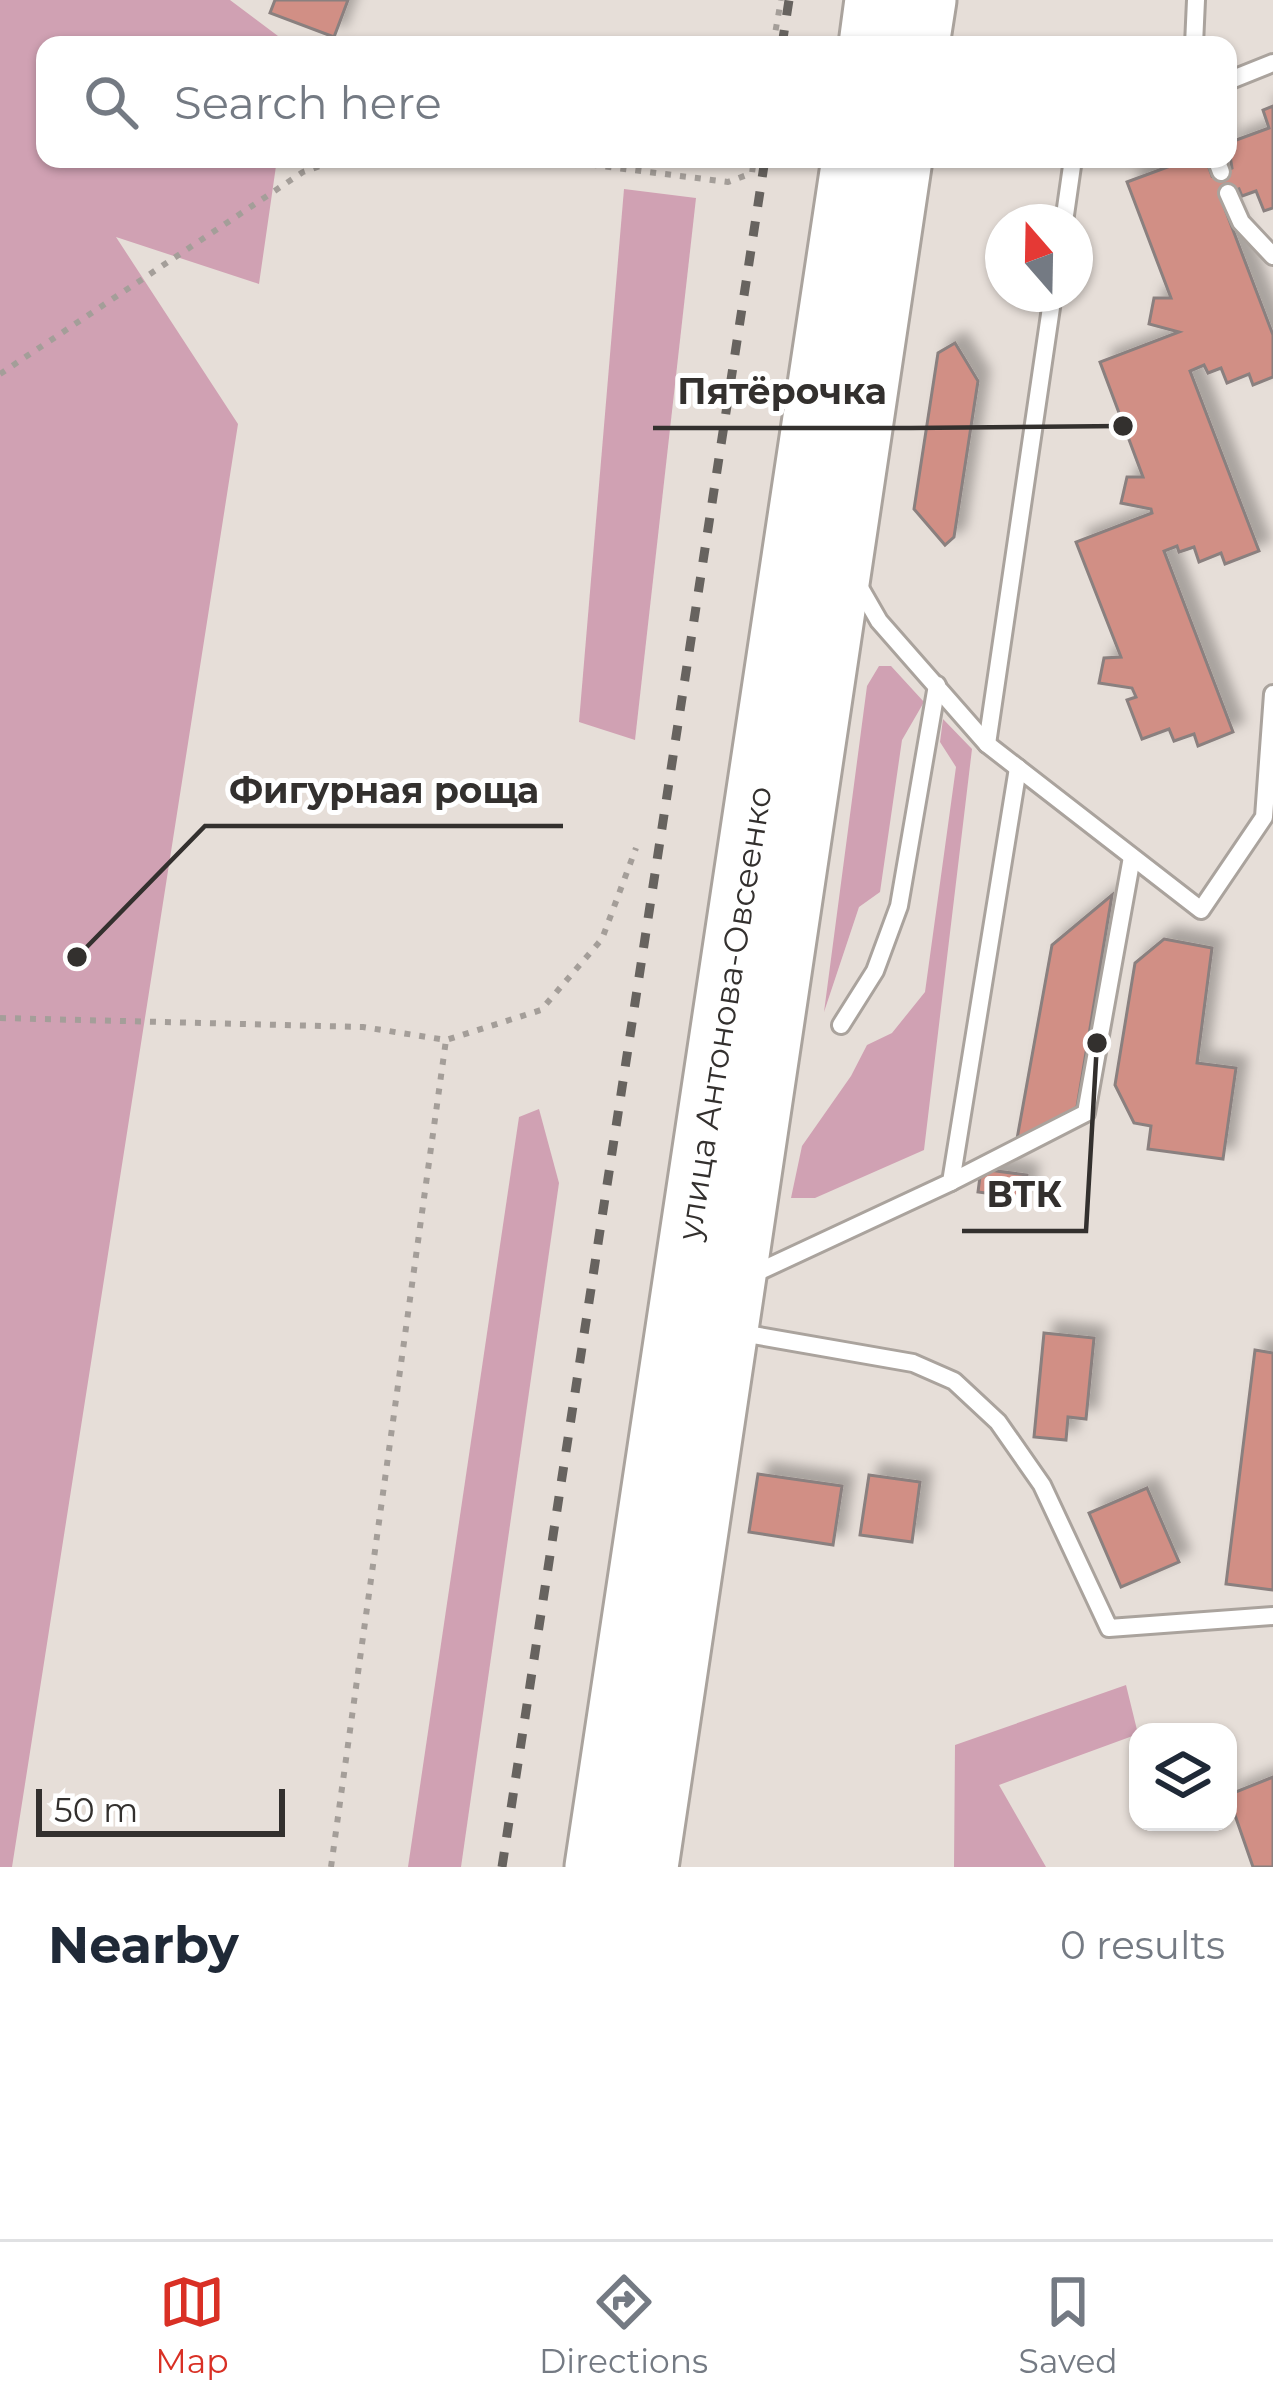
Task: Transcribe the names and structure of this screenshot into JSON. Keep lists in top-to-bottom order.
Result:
{
  "streets": {
    "highway": ["улица Антонова-Овсеенко"]
  },
  "places": ["Пятёрочка", "Фигурная роща", "ВТК"],
  "scale_bar": "50 m",
  "north": "top",
  "page": {
    "search": "Search here",
    "scale": "50 m",
    "heading": ["Nearby", "0 results"],
    "nav": ["Map", "Directions", "Saved"]
  }
}
